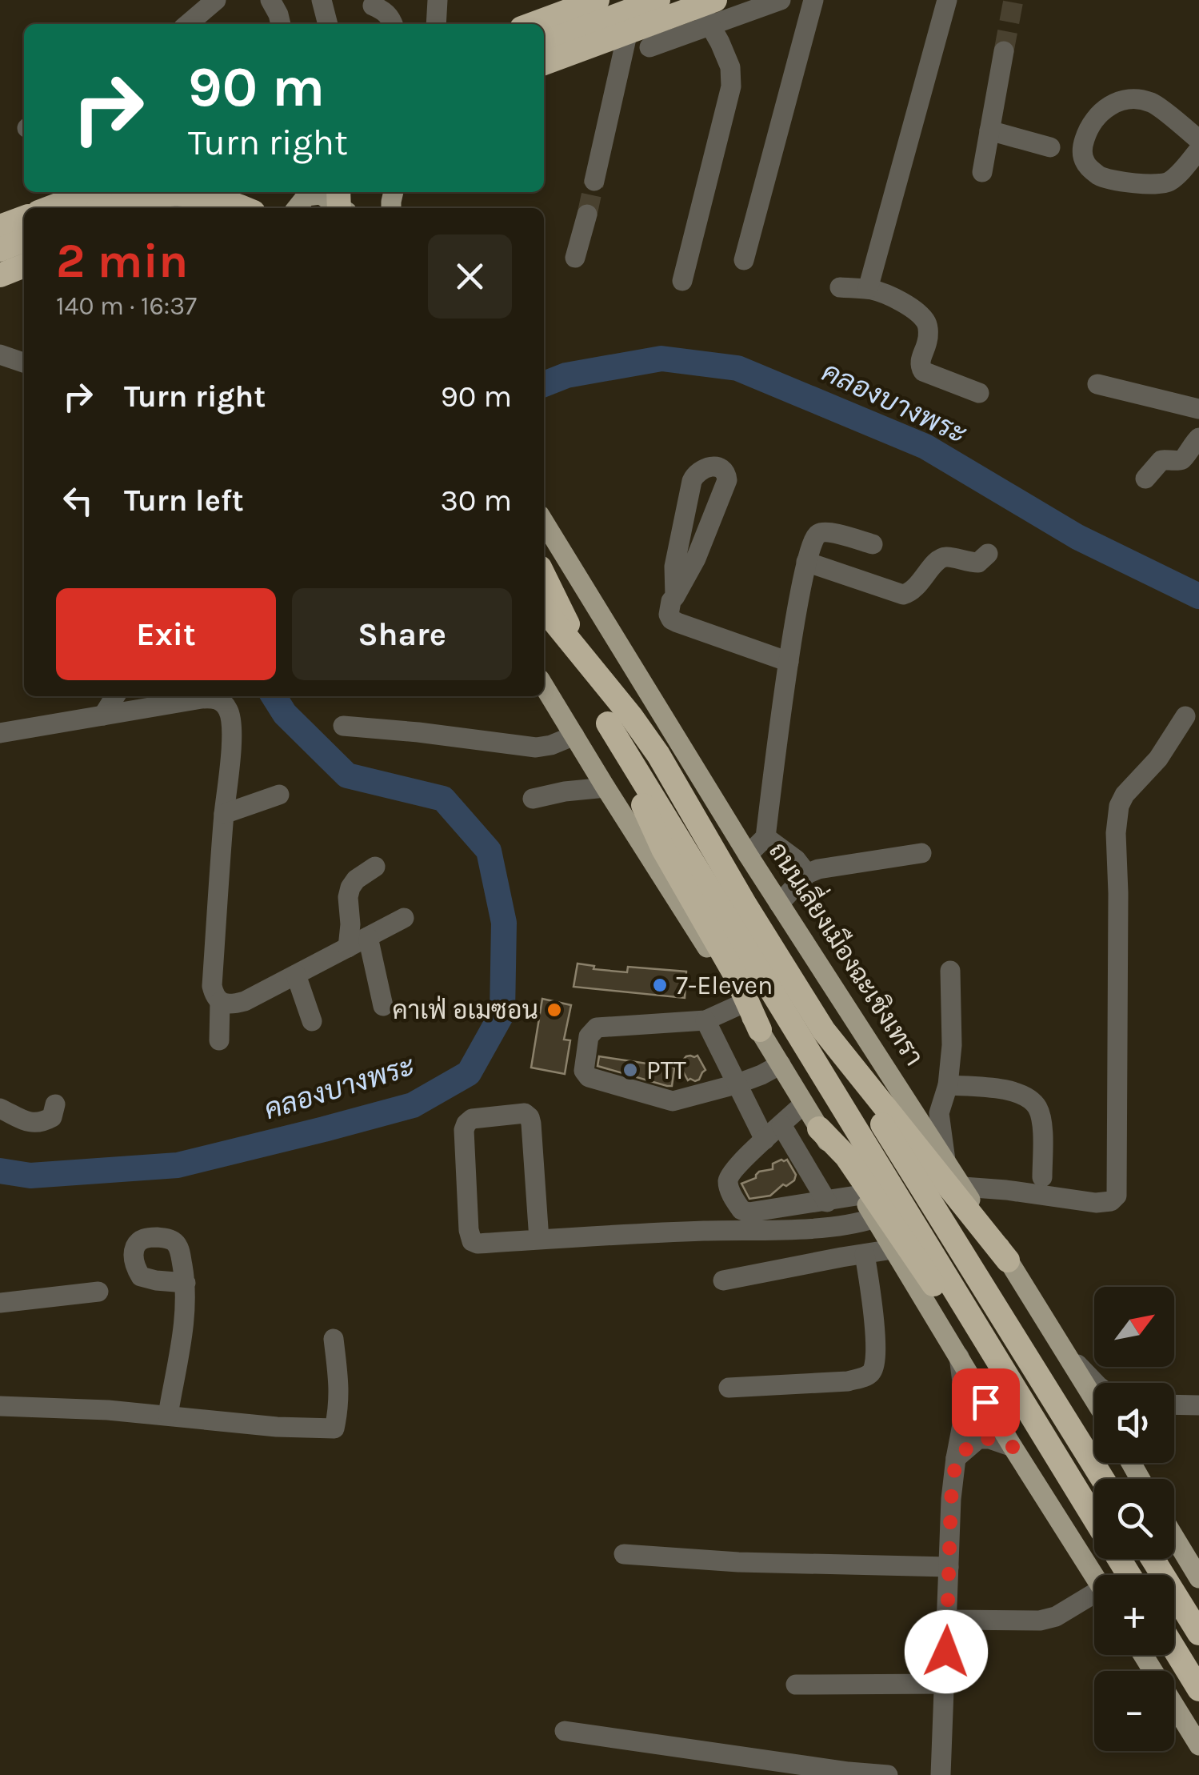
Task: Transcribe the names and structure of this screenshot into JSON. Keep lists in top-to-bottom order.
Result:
{
  "streets": {
    "main road": ["ถนนเลี่ยงเมืองฉะเชิงเทรา"]
  },
  "water": ["คลองบางพระ"],
  "places": ["7-Eleven", "คาเฟ่ อเมซอน", "PTT"],
  "north": "top right",
  "page": {
    "turn": ["90 m", "Turn right"],
    "heading": ["2 min", "140 m · 16:37"],
    "list": [
      {
        "name": "Turn right",
        "value": "90 m"
      },
      {
        "name": "Turn left",
        "value": "30 m"
      }
    ],
    "buttons": ["Exit", "Share"],
    "map_buttons": ["+", "−"]
  }
}
